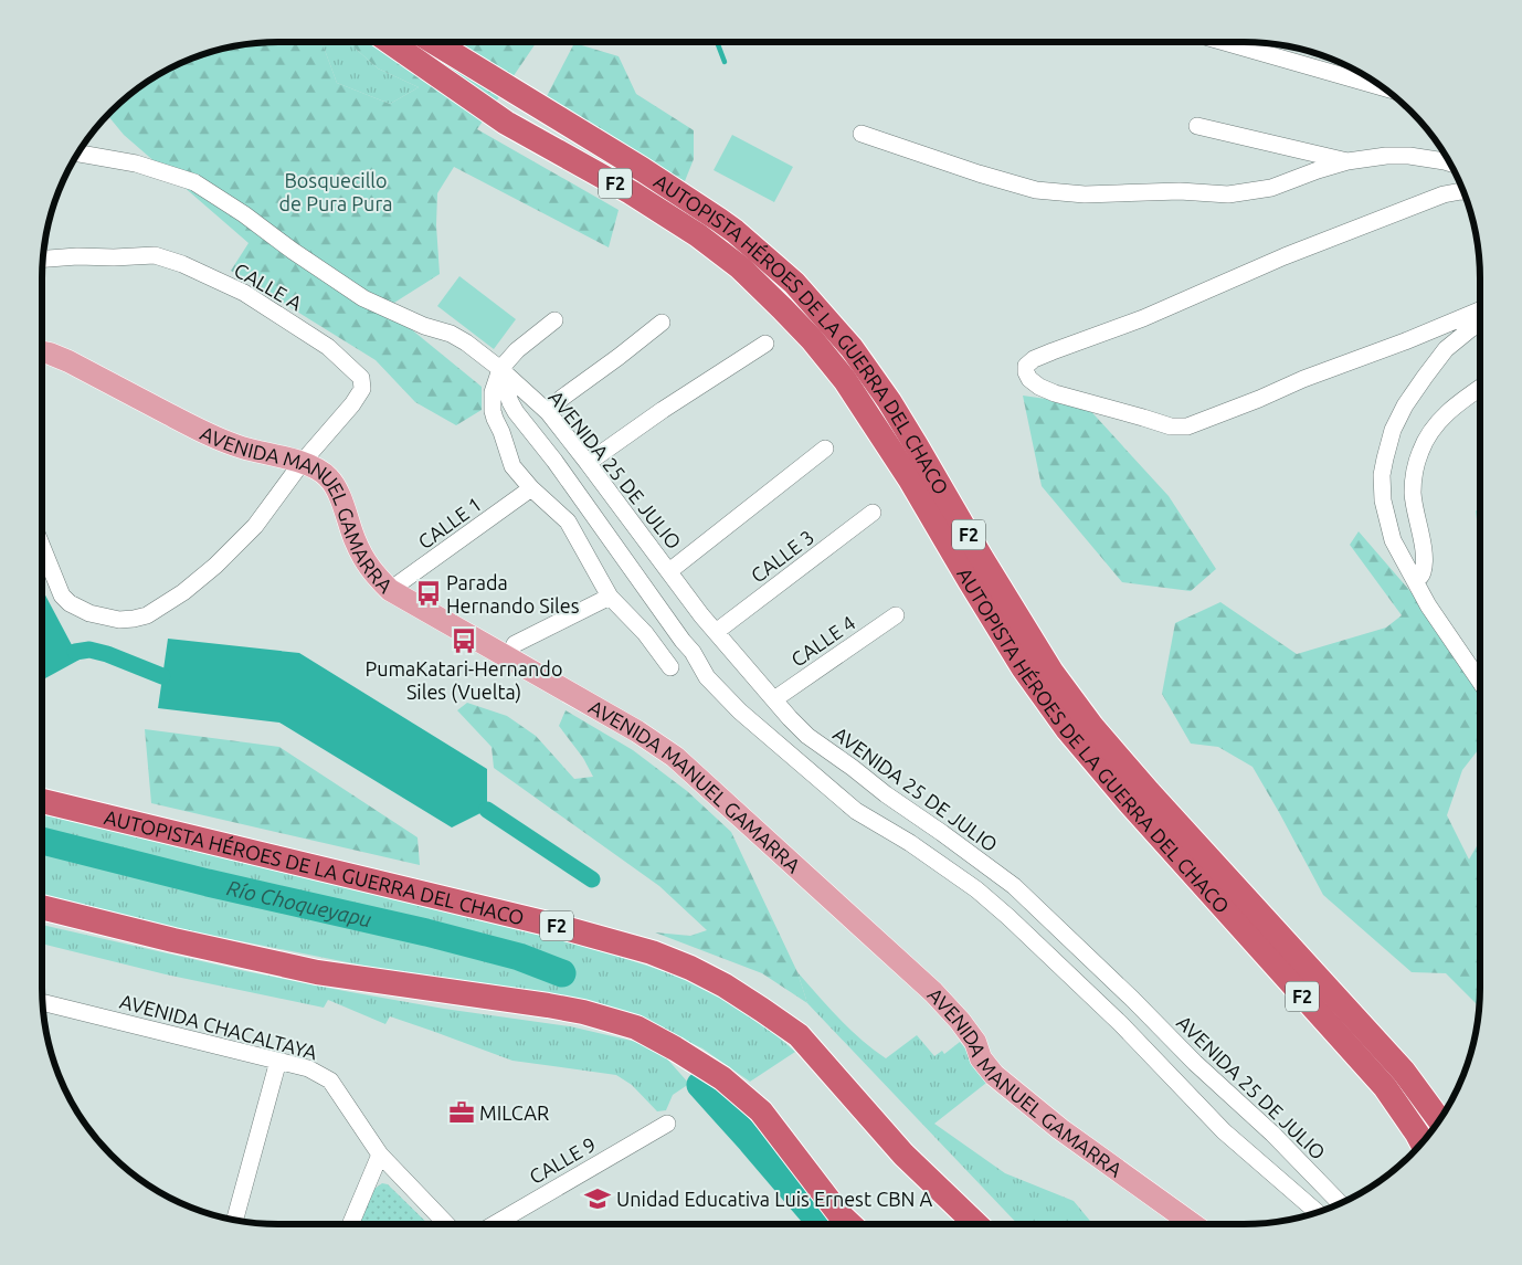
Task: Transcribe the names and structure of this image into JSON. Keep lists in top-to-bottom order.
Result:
{
  "streets": {
    "highway": ["F2", "AUTOPISTA HÉROES DE LA GUERRA DEL CHACO"],
    "main road": ["AVENIDA MANUEL GAMARRA"],
    "street": [
      "CALLE A",
      "AVENIDA 25 DE JULIO",
      "CALLE 1",
      "CALLE 3",
      "CALLE 4",
      "AVENIDA CHACALTAYA",
      "CALLE 9"
    ]
  },
  "crossings": [
    ["CALLE A", "AVENIDA MANUEL GAMARRA"],
    ["AVENIDA 25 DE JULIO", "CALLE 3"],
    ["AVENIDA 25 DE JULIO", "CALLE 4"],
    ["AVENIDA MANUEL GAMARRA", "CALLE 1"]
  ],
  "water": ["Río Choqueyapu"],
  "parks": ["Bosquecillo de Pura Pura"],
  "places": {
    "bus stop": ["Parada Hernando Siles", "PumaKatari-Hernando Siles (Vuelta)"],
    "office": ["MILCAR"],
    "school or university": ["Unidad Educativa Luis Ernest CBN A"]
  }
}
